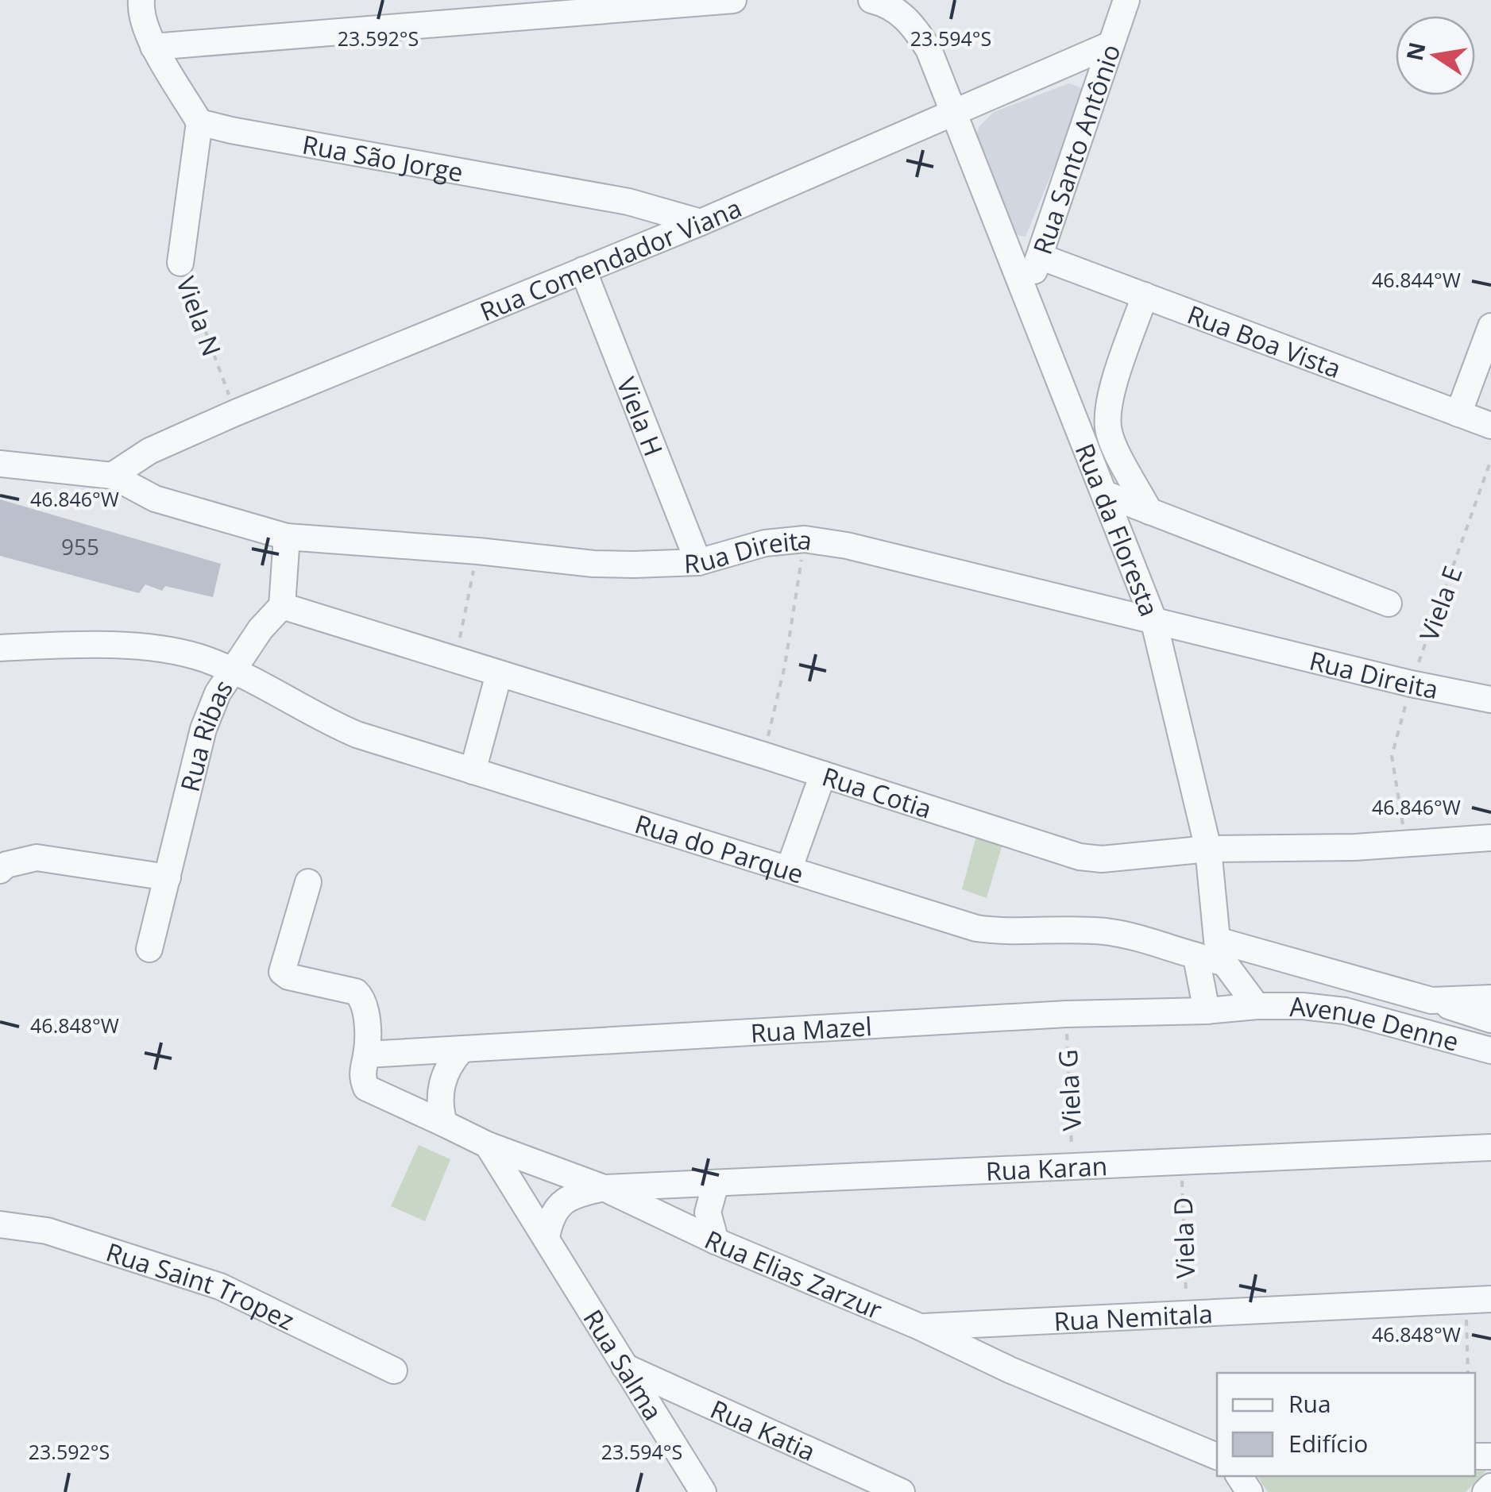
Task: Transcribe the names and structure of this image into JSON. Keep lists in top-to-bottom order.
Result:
{
  "streets": {
    "street": [
      "Rua Santo Antônio",
      "Rua São Jorge",
      "Rua Comendador Viana",
      "Viela N",
      "Rua Boa Vista",
      "Viela H",
      "Rua da Floresta",
      "Rua Direita",
      "Rua Ribas",
      "Rua Cotia",
      "Rua do Parque",
      "Avenue Denne",
      "Rua Mazel",
      "Rua Karan",
      "Rua Elias Zarzur",
      "Rua Saint Tropez",
      "Rua Nemitala",
      "Rua Salma",
      "Rua Katia"
    ],
    "path": ["Viela E", "Viela G", "Viela D"]
  },
  "crossings": [
    ["Rua Santo Antônio", "Rua Comendador Viana"],
    ["Rua Santo Antônio", "Rua Boa Vista"],
    ["Rua Santo Antônio", "Rua da Floresta"],
    ["Rua São Jorge", "Rua Comendador Viana"],
    ["Rua São Jorge", "Viela N"],
    ["Rua Comendador Viana", "Viela N"],
    ["Rua Comendador Viana", "Viela H"],
    ["Rua Comendador Viana", "Rua da Floresta"],
    ["Rua Comendador Viana", "Rua Direita"],
    ["Rua Boa Vista", "Rua da Floresta"],
    ["Viela H", "Rua Direita"],
    ["Rua da Floresta", "Rua Direita"],
    ["Rua da Floresta", "Rua Cotia"],
    ["Rua da Floresta", "Rua do Parque"],
    ["Rua Direita", "Viela E"],
    ["Viela E", "Rua Cotia"],
    ["Rua Ribas", "Rua Cotia"],
    ["Rua Ribas", "Rua do Parque"],
    ["Avenue Denne", "Rua Mazel"],
    ["Rua Mazel", "Viela G"],
    ["Rua Mazel", "Rua Elias Zarzur"],
    ["Viela G", "Rua Karan"],
    ["Rua Karan", "Viela D"],
    ["Rua Karan", "Rua Elias Zarzur"],
    ["Viela D", "Rua Nemitala"],
    ["Rua Elias Zarzur", "Rua Nemitala"],
    ["Rua Elias Zarzur", "Rua Salma"],
    ["Rua Salma", "Rua Katia"]
  ],
  "house_numbers": ["955"],
  "legend": ["Rua", "Edifício"],
  "north": "left",
  "coordinates": [
    "23.592°S",
    "23.594°S",
    "46.844°W",
    "46.846°W",
    "46.848°W"
  ]
}
